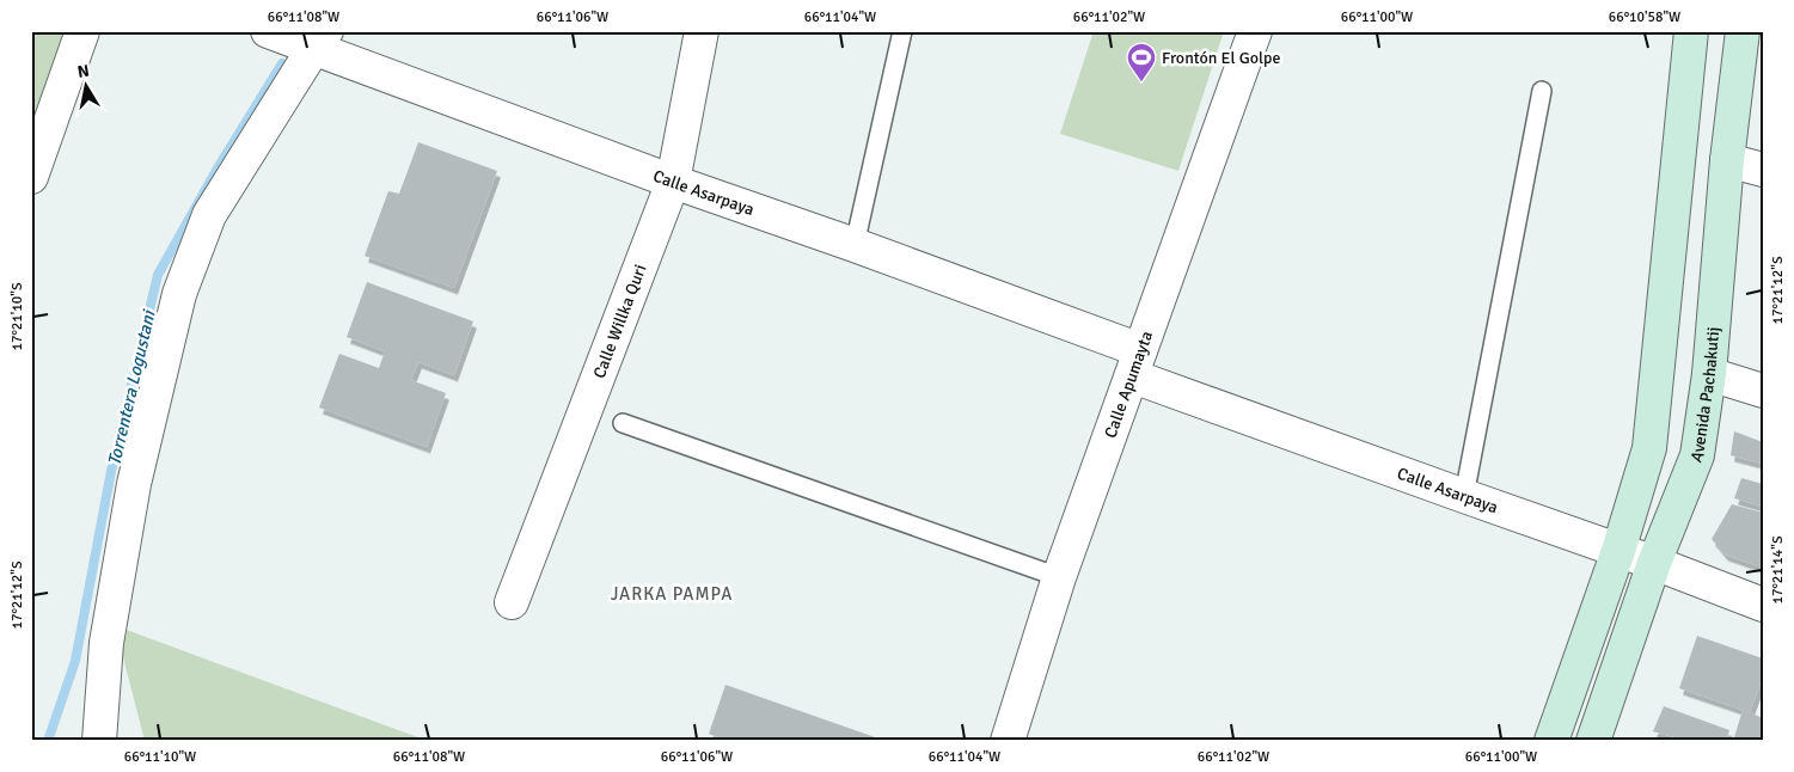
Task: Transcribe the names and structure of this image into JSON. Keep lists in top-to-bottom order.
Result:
{
  "streets": {
    "main road": ["Avenida Pachakutij"],
    "street": ["Calle Asarpaya", "Calle Willka Quri", "Calle Apumayta"]
  },
  "crossings": [
    ["Calle Asarpaya", "Calle Willka Quri"],
    ["Calle Asarpaya", "Calle Apumayta"],
    ["Calle Asarpaya", "Avenida Pachakutij"]
  ],
  "districts": ["JARKA PAMPA"],
  "water": ["Torrentera Logustani"],
  "places": {
    "sports": ["Frontón El Golpe"]
  },
  "north": "top",
  "coordinates": [
    "66°11'08\"W",
    "66°11'06\"W",
    "66°11'04\"W",
    "66°11'02\"W",
    "66°11'00\"W",
    "66°10'58\"W",
    "17°21'12\"S",
    "17°21'10\"S",
    "17°21'14\"S",
    "66°11'10\"W"
  ]
}
